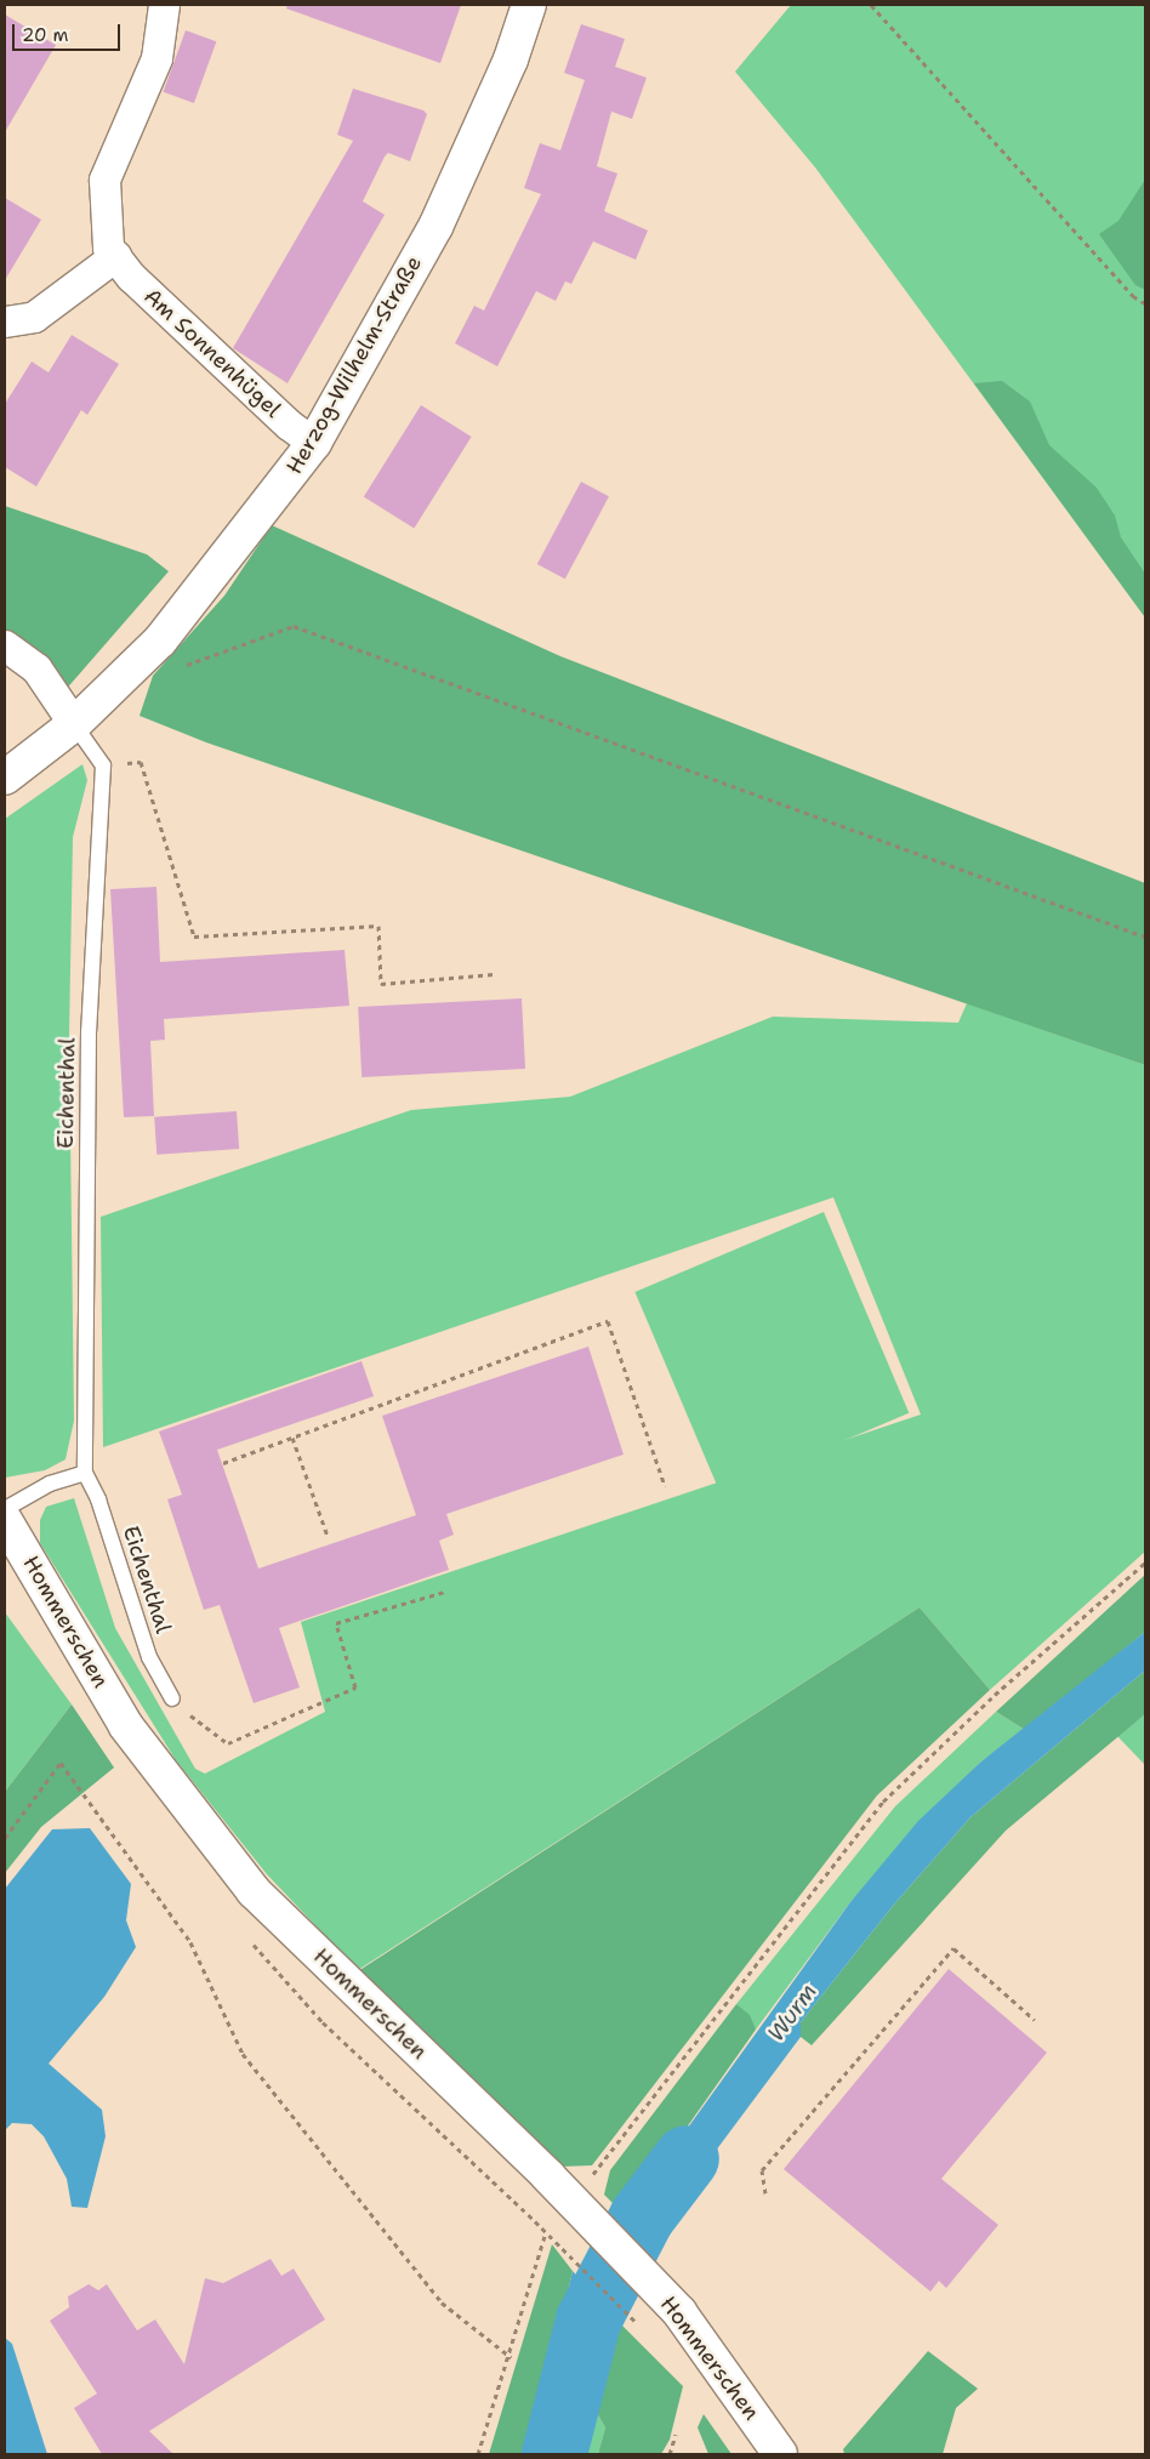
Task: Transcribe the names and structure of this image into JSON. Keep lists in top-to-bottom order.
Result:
{
  "streets": {
    "main road": ["Herzog-Wilhelm-Straße", "Hommerschen"],
    "street": ["Am Sonnenhügel"],
    "lane": ["Eichenthal"]
  },
  "crossings": [
    ["Am Sonnenhügel", "Herzog-Wilhelm-Straße"]
  ],
  "water": ["Wurm"],
  "scale_bar": "20 m"
}
